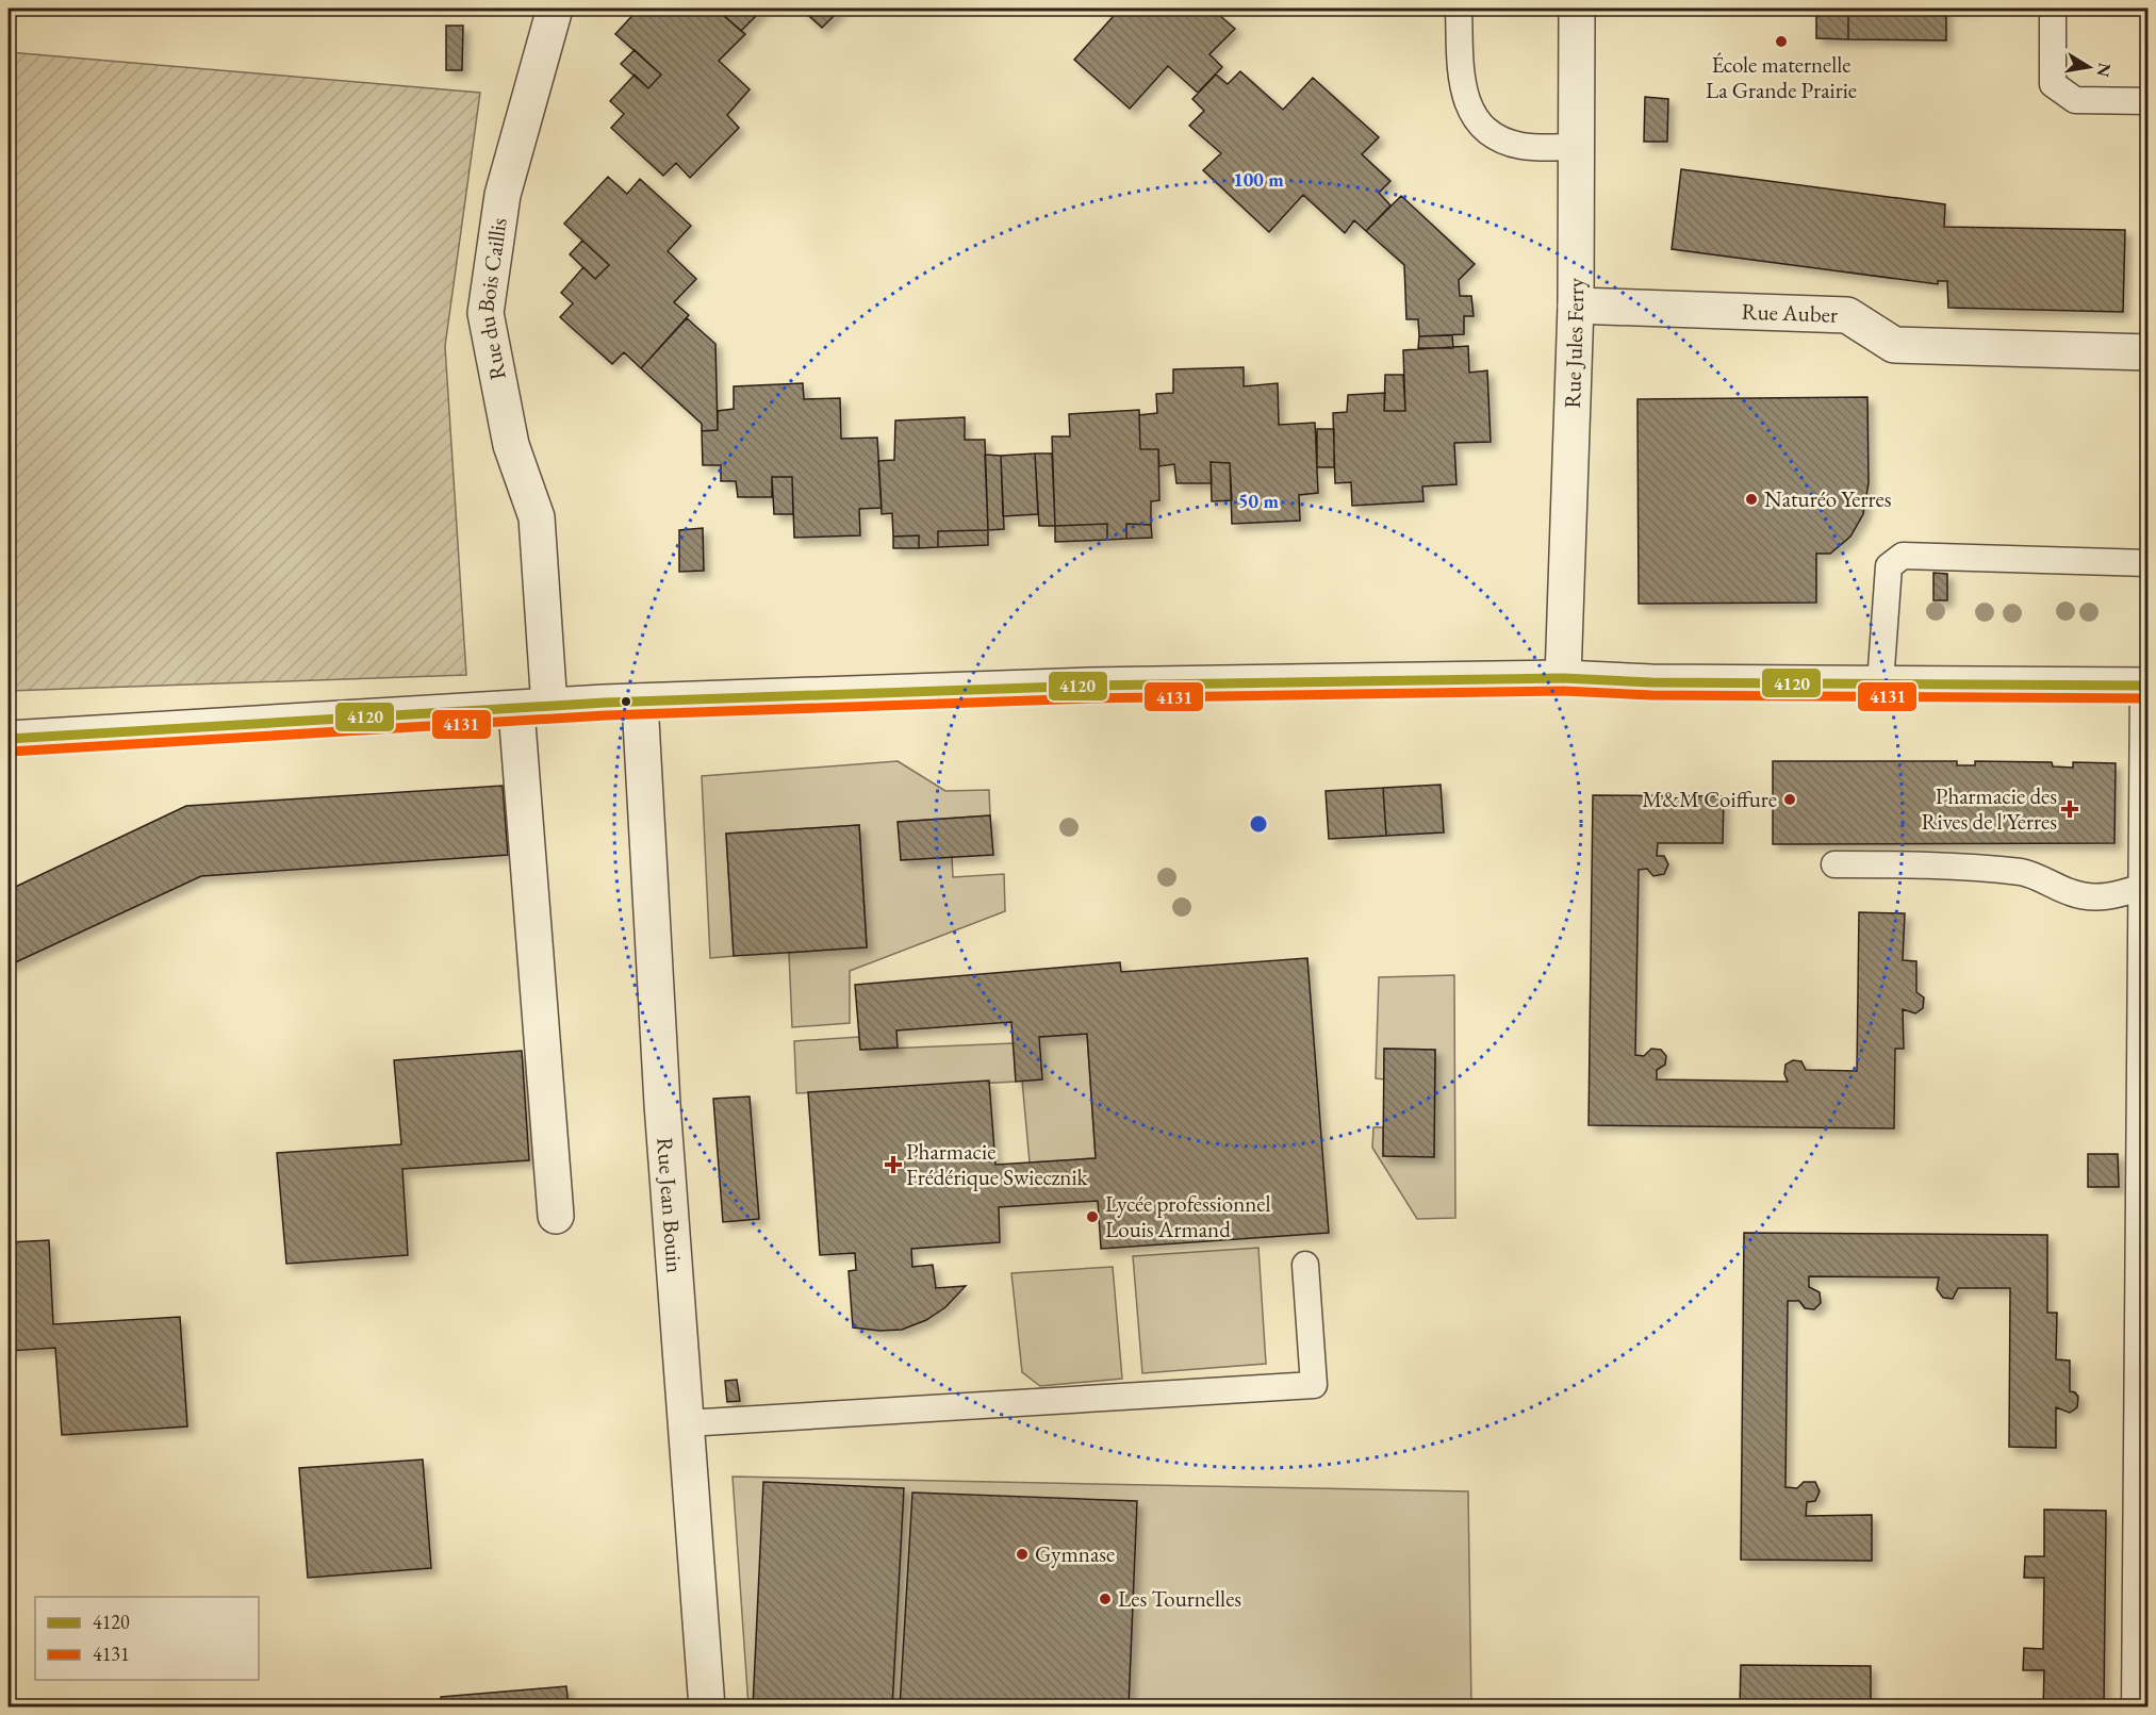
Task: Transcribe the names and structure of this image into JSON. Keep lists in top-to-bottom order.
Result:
{
  "streets": {
    "street": [
      "Rue du Bois Caillis",
      "Rue Auber",
      "Rue Jules Ferry",
      "Rue Jean Bouin"
    ]
  },
  "crossings": [
    ["Rue Auber", "Rue Jules Ferry"]
  ],
  "places": {
    "other": [
      "École maternelle La Grande Prairie",
      "Naturéo Yerres",
      "M&M Coiffure",
      "Lycée professionnel Louis Armand",
      "Gymnase",
      "Les Tournelles"
    ],
    "health": ["Pharmacie des Rives de l'Yerres", "Pharmacie Frédérique Swiecznik"]
  },
  "lines": ["transit line 4120", "transit line 4131"],
  "legend": ["4120", "4131"],
  "north": "right",
  "rings": ["100 m", "50 m"]
}
